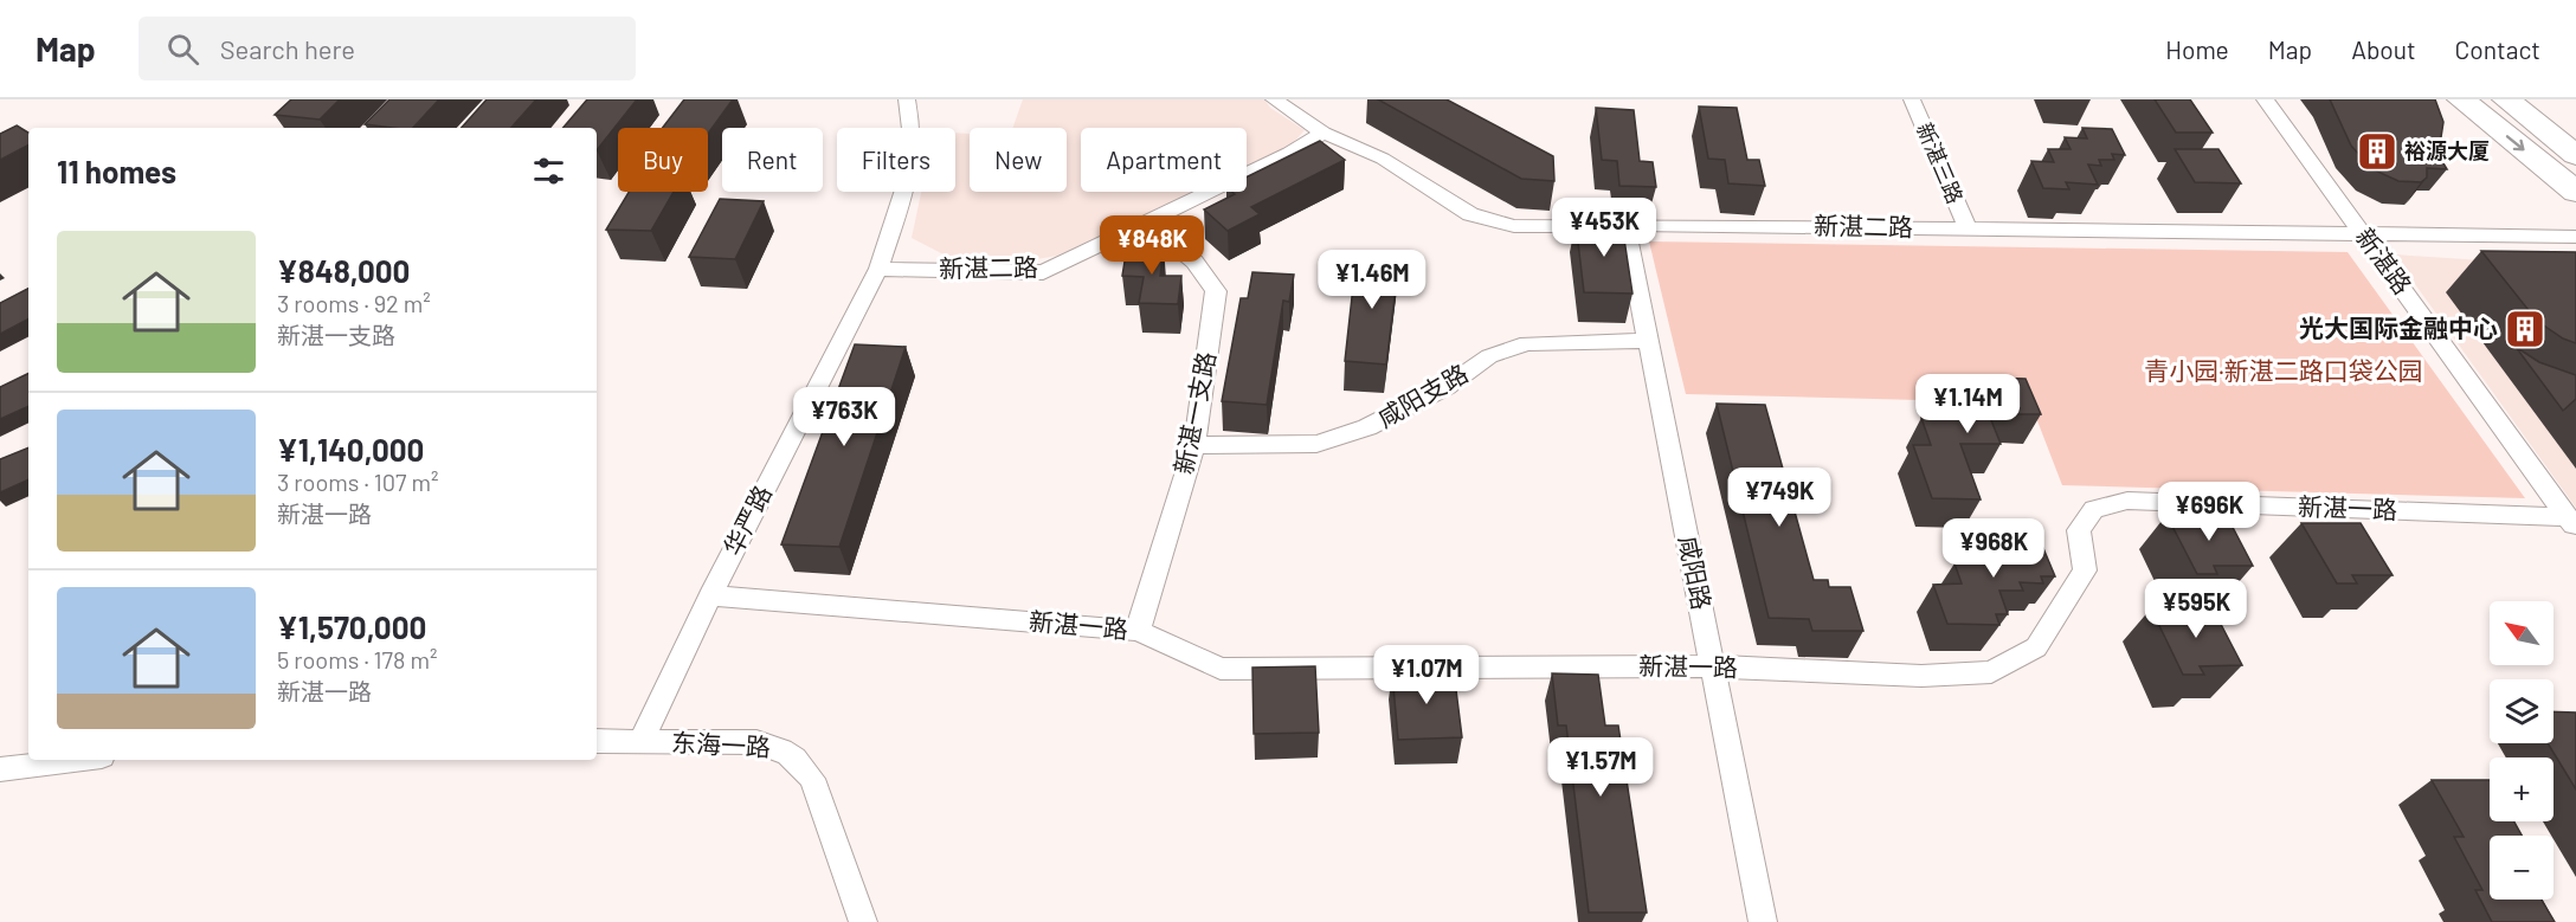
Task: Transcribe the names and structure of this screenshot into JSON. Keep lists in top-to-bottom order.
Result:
{
  "streets": {
    "street": [
      "新湛三路",
      "新湛二路",
      "新湛路",
      "咸阳支路",
      "新湛一支路",
      "新湛一路",
      "华严路",
      "咸阳路",
      "东海一路"
    ]
  },
  "crossings": [
    ["新湛三路", "新湛二路"],
    ["新湛二路", "新湛路"],
    ["新湛二路", "新湛一支路"],
    ["新湛二路", "华严路"],
    ["新湛二路", "咸阳路"],
    ["新湛路", "新湛一路"],
    ["咸阳支路", "新湛一支路"],
    ["咸阳支路", "咸阳路"],
    ["新湛一支路", "新湛一路"],
    ["新湛一路", "华严路"],
    ["新湛一路", "咸阳路"],
    ["华严路", "东海一路"]
  ],
  "parks": ["青小园·新湛二路口袋公园"],
  "places": {
    "building": ["裕源大厦", "光大国际金融中心"]
  },
  "north": "top left",
  "page": {
    "header": "Map",
    "search": "Search here",
    "nav": [
      "Home",
      "Map",
      "About",
      "Contact"
    ],
    "chip": [
      "Buy",
      "Rent",
      "Filters",
      "New",
      "Apartment"
    ],
    "heading": "11 homes",
    "price": [
      "¥453K",
      "¥848K",
      "¥1.46M",
      "¥1.14M",
      "¥763K",
      "¥749K",
      "¥696K",
      "¥968K",
      "¥595K",
      "¥1.07M",
      "¥1.57M"
    ],
    "list": [
      {
        "name": "¥848,000",
        "note": "3 rooms · 92 m² · 新湛一支路"
      },
      {
        "name": "¥1,140,000",
        "note": "3 rooms · 107 m² · 新湛一路"
      },
      {
        "name": "¥1,570,000",
        "note": "5 rooms · 178 m² · 新湛一路"
      }
    ],
    "map_buttons": ["+", "−"]
  }
}
